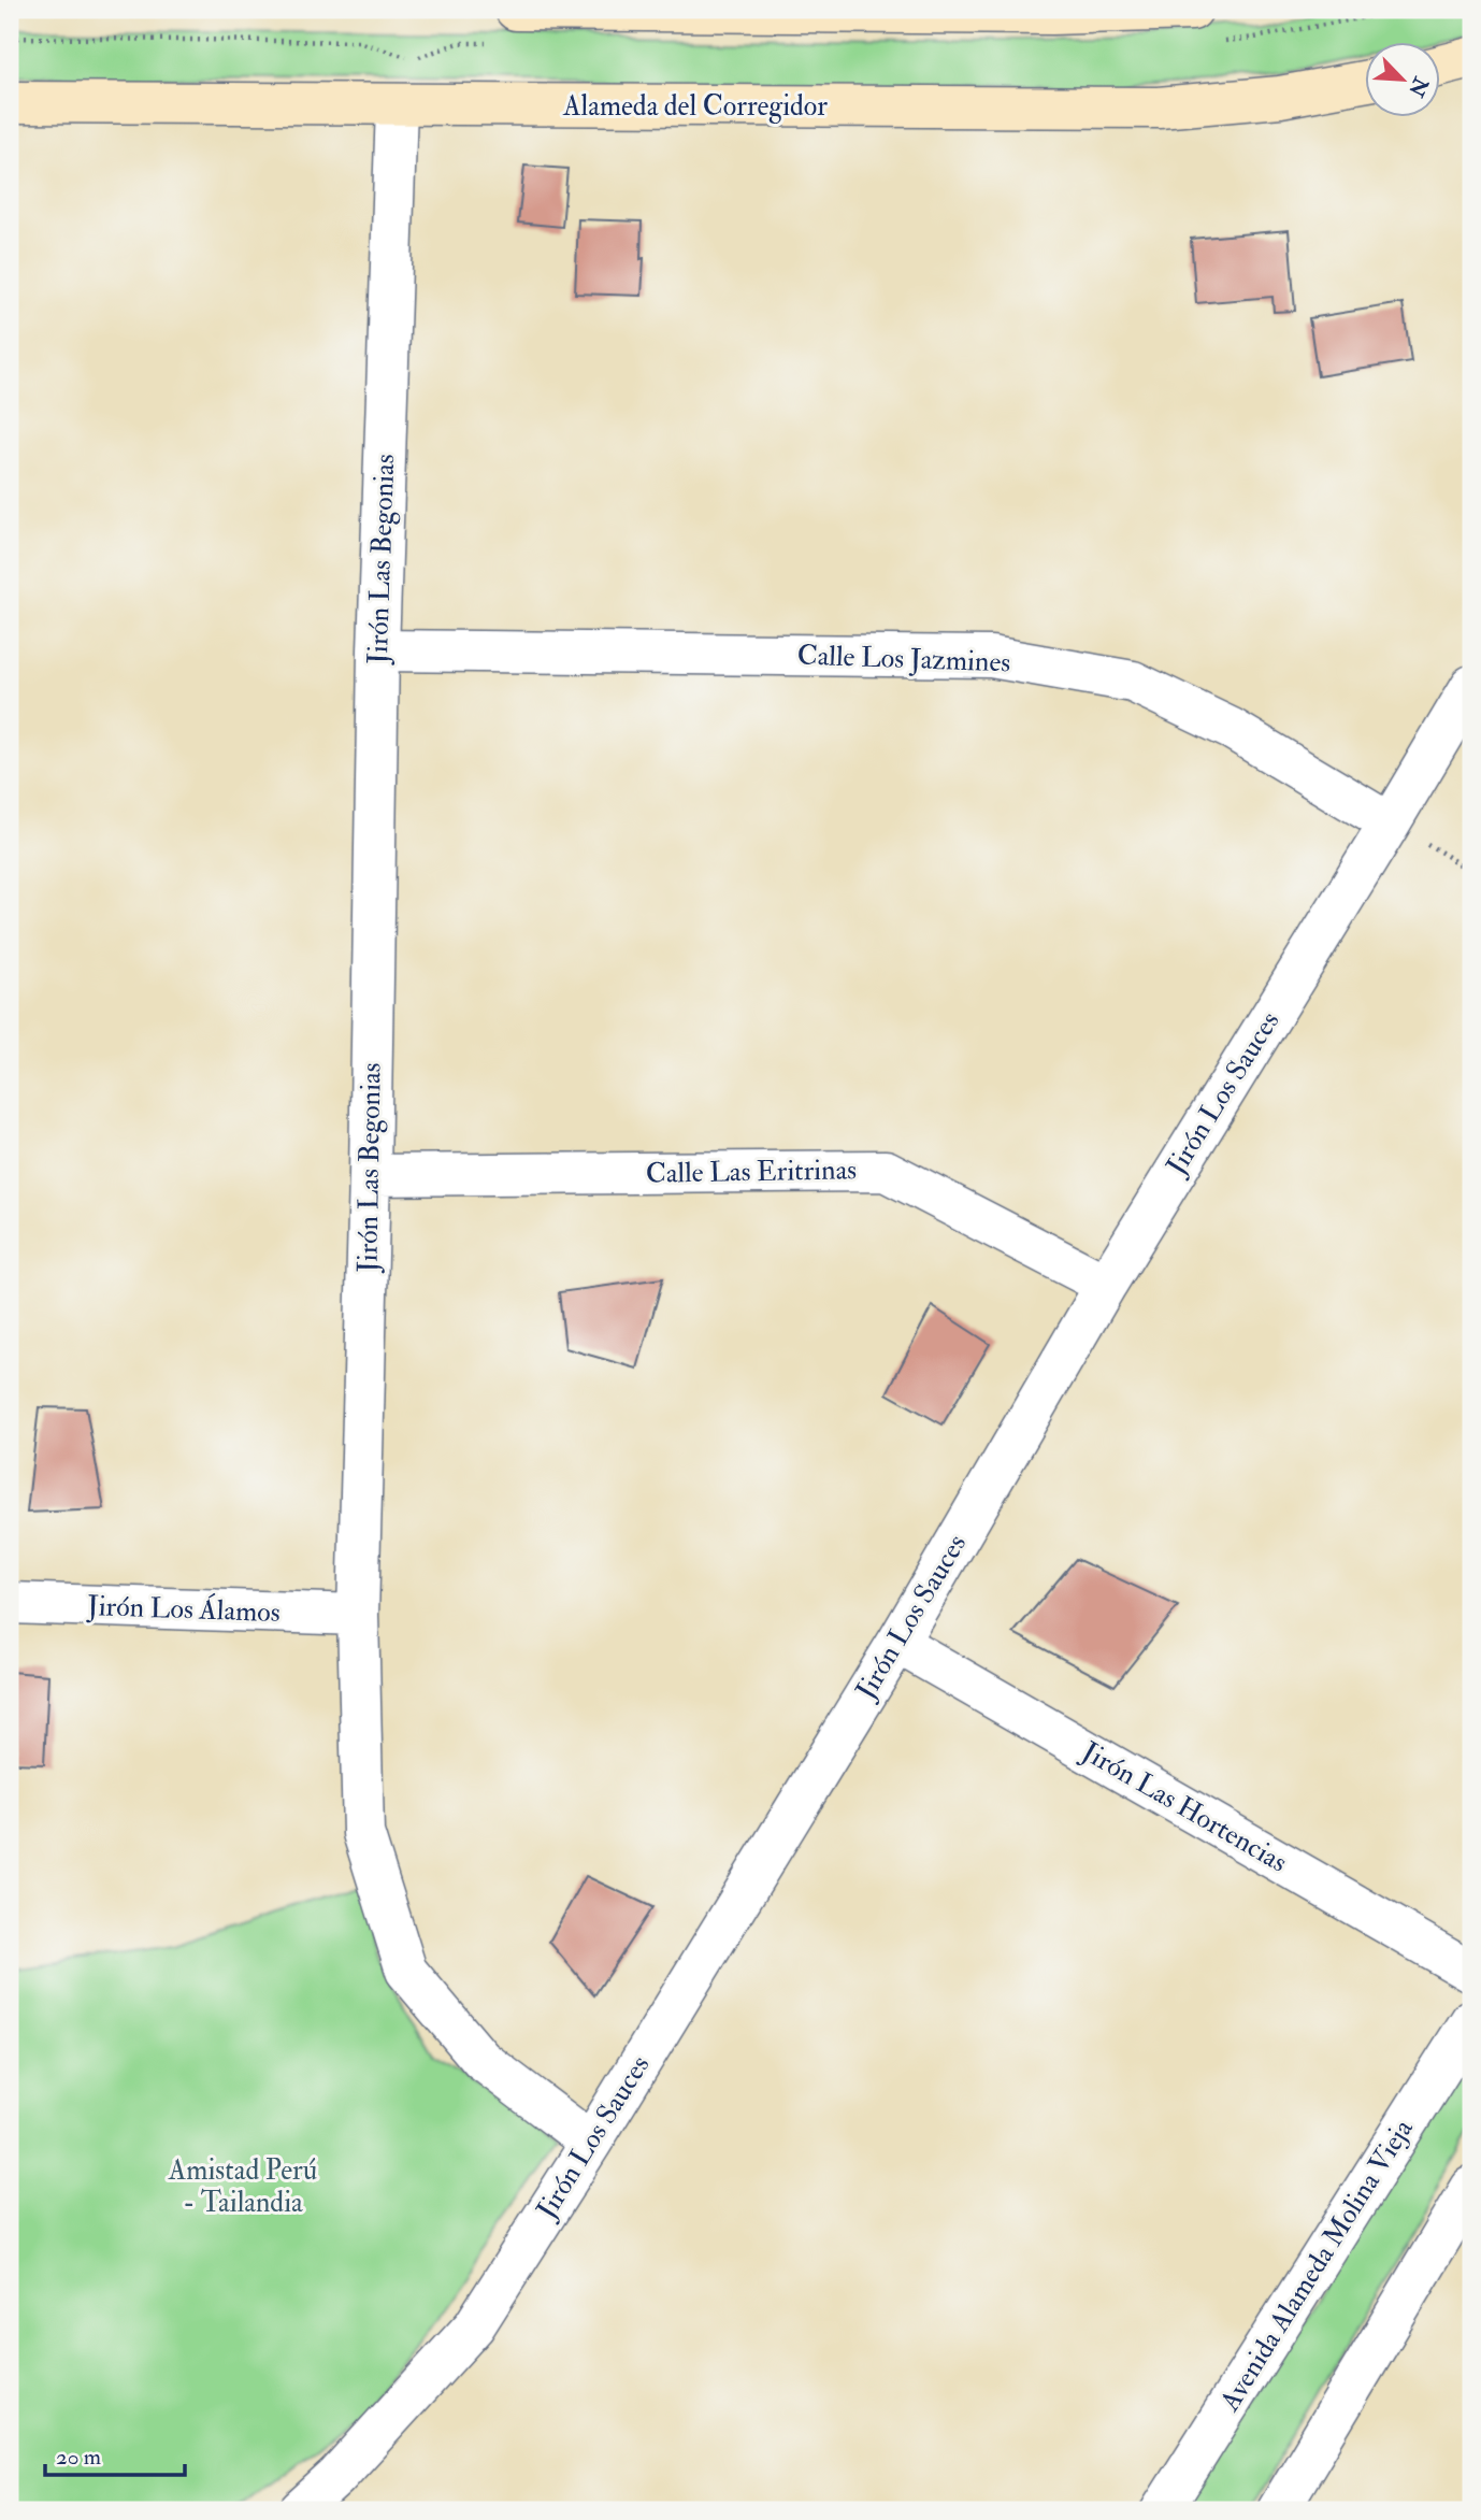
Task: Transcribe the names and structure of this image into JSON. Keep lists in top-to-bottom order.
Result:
{
  "streets": {
    "main road": ["Alameda del Corregidor"],
    "street": [
      "Jirón Las Begonias",
      "Calle Los Jazmines",
      "Jirón Los Sauces",
      "Calle Las Eritrinas",
      "Jirón Los Álamos",
      "Jirón Las Hortencias",
      "Avenida Alameda Molina Vieja"
    ]
  },
  "crossings": [
    ["Alameda del Corregidor", "Jirón Las Begonias"],
    ["Jirón Las Begonias", "Calle Los Jazmines"],
    ["Jirón Las Begonias", "Jirón Los Sauces"],
    ["Jirón Las Begonias", "Calle Las Eritrinas"],
    ["Jirón Las Begonias", "Jirón Los Álamos"],
    ["Calle Los Jazmines", "Jirón Los Sauces"],
    ["Jirón Los Sauces", "Calle Las Eritrinas"],
    ["Jirón Los Sauces", "Jirón Las Hortencias"]
  ],
  "parks": ["Amistad Perú - Tailandia"],
  "scale_bar": "20 m",
  "north": "bottom right"
}
